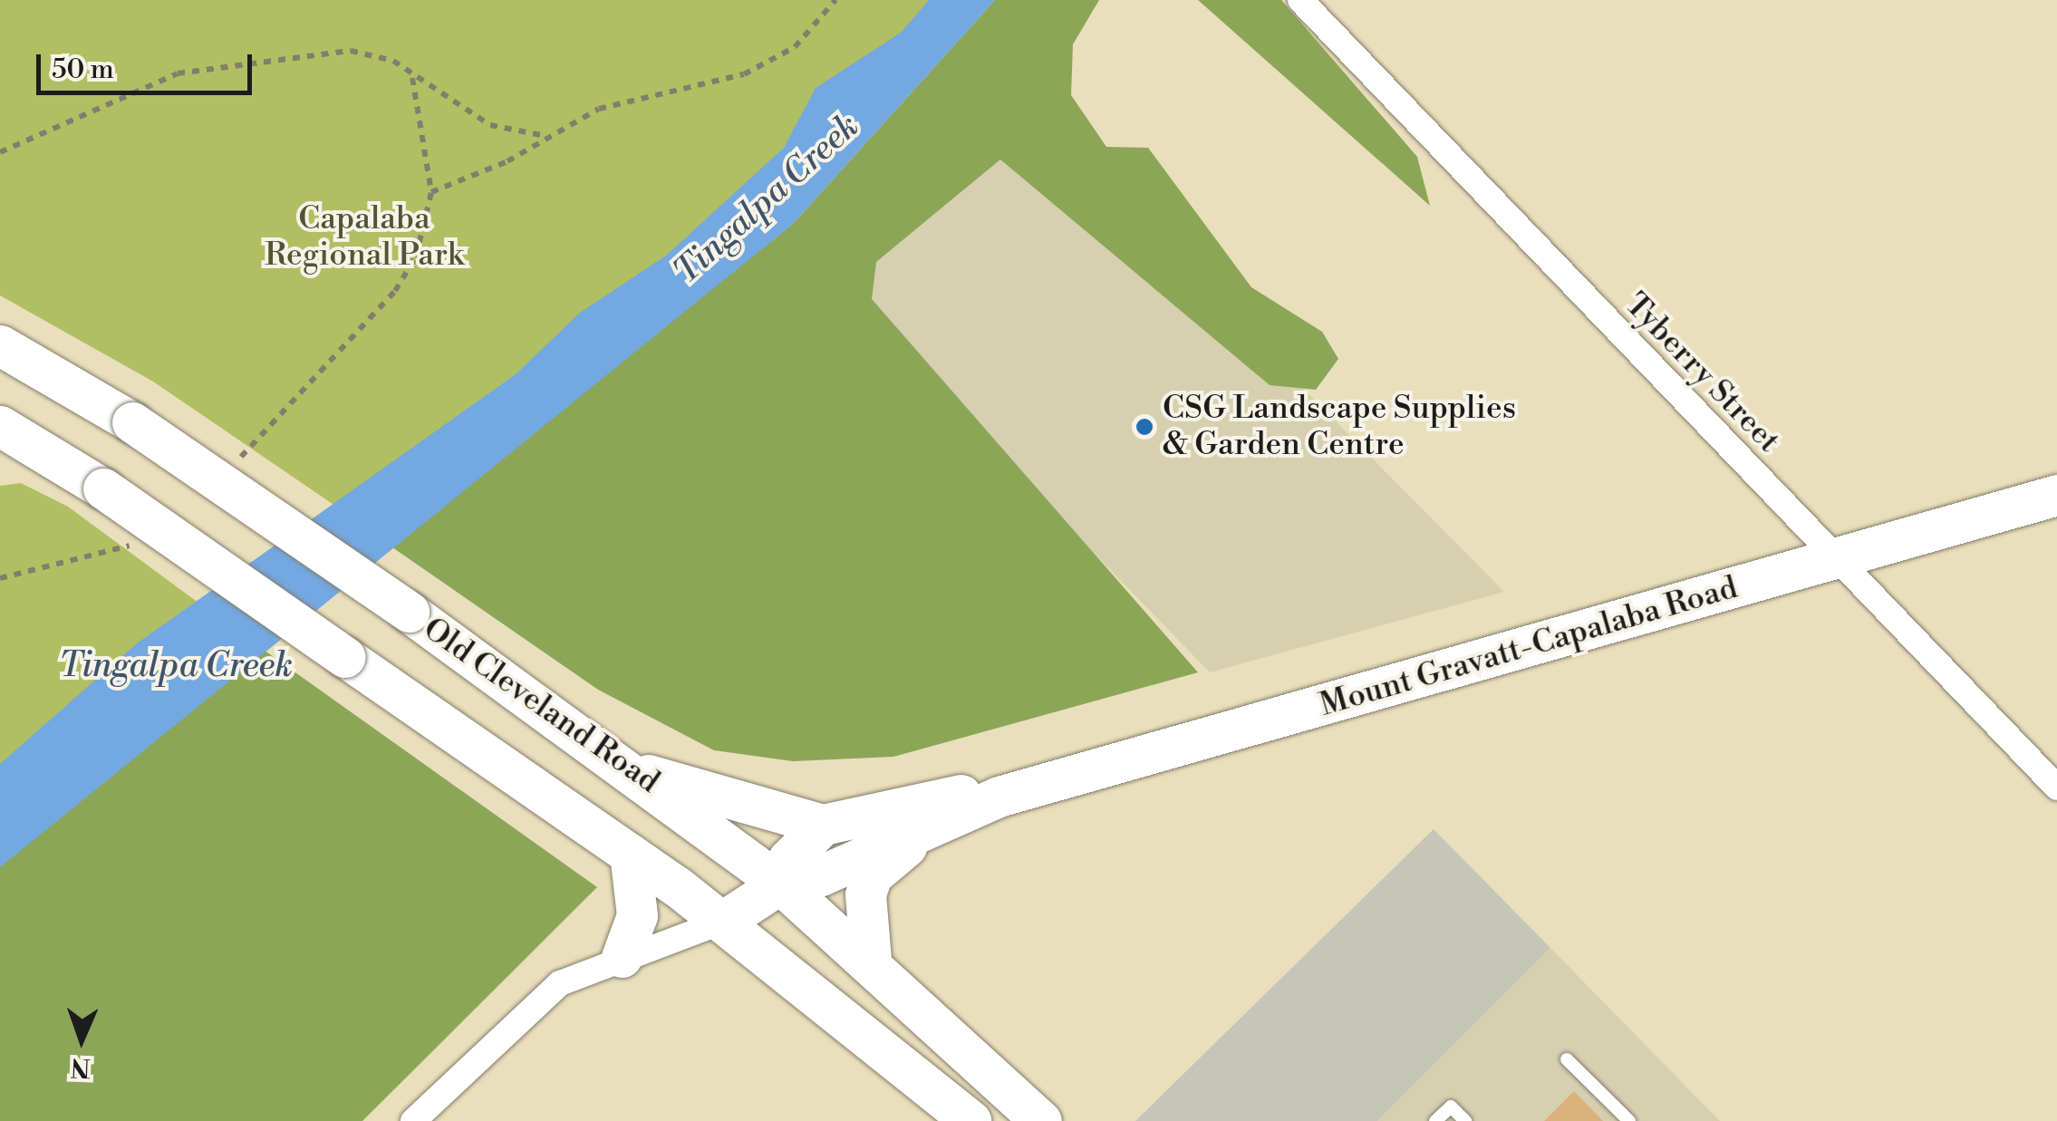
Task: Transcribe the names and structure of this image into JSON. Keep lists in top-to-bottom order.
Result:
{
  "streets": {
    "main road": ["Mount Gravatt-Capalaba Road", "Old Cleveland Road"],
    "street": ["Tyberry Street"]
  },
  "crossings": [
    ["Tyberry Street", "Mount Gravatt-Capalaba Road"],
    ["Mount Gravatt-Capalaba Road", "Old Cleveland Road"]
  ],
  "water": ["Tingalpa Creek"],
  "parks": ["Capalaba Regional Park"],
  "places": ["CSG Landscape Supplies & Garden Centre"],
  "scale_bar": "50 m",
  "north": "bottom"
}
